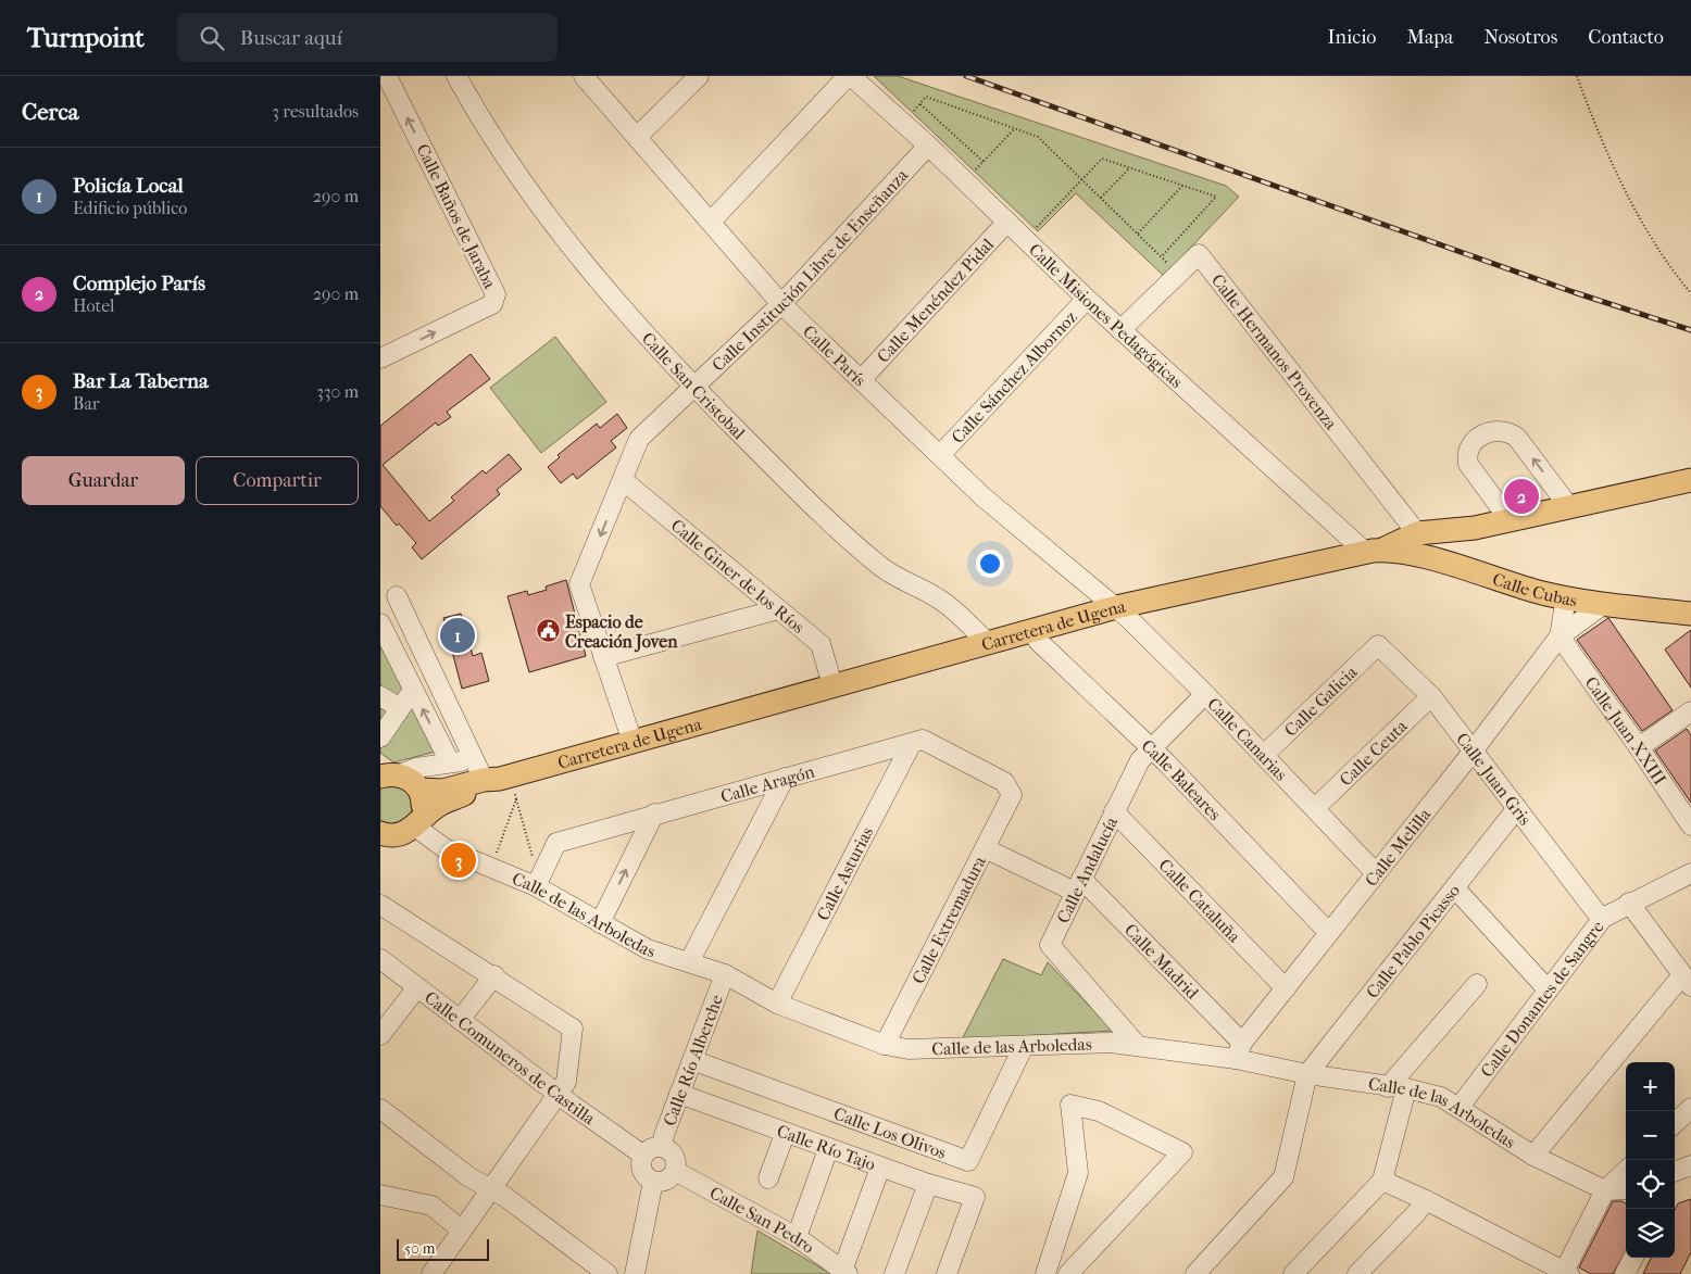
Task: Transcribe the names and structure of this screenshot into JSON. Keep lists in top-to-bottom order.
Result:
{
  "streets": {
    "main road": ["Calle Cubas", "Carretera de Ugena"],
    "street": [
      "Calle Baños de Jaraba",
      "Calle Institución Libre de Enseñanza",
      "Calle Menéndez Pidal",
      "Calle Misiones Pedagógicas",
      "Calle Hermanos Provenza",
      "Calle París",
      "Calle Sánchez Albornoz",
      "Calle San Cristobal",
      "Calle Giner de los Ríos",
      "Calle Galicia",
      "Calle Juan XXIII",
      "Calle Canarias",
      "Calle Ceuta",
      "Calle Juan Gris",
      "Calle Baleares",
      "Calle Aragón",
      "Calle Melilla",
      "Calle Andalucía",
      "Calle Asturias",
      "Calle Cataluña",
      "Calle de las Arboledas",
      "Calle Extremadura",
      "Calle Pablo Picasso",
      "Calle Madrid",
      "Calle Donantes de Sangre",
      "Calle Comuneros de Castilla",
      "Calle Río Alberche",
      "Calle Los Olivos",
      "Calle Río Tajo",
      "Calle San Pedro"
    ]
  },
  "crossings": [
    ["Calle Institución Libre de Enseñanza", "Calle Misiones Pedagógicas"],
    ["Calle Institución Libre de Enseñanza", "Calle París"],
    ["Calle Institución Libre de Enseñanza", "Calle San Cristobal"],
    ["Calle Institución Libre de Enseñanza", "Calle Giner de los Ríos"],
    ["Calle Institución Libre de Enseñanza", "Carretera de Ugena"],
    ["Calle Menéndez Pidal", "Calle Misiones Pedagógicas"],
    ["Calle Menéndez Pidal", "Calle París"],
    ["Calle Misiones Pedagógicas", "Calle Hermanos Provenza"],
    ["Calle Misiones Pedagógicas", "Calle Sánchez Albornoz"],
    ["Calle Misiones Pedagógicas", "Calle Cubas"],
    ["Calle Misiones Pedagógicas", "Carretera de Ugena"],
    ["Calle Hermanos Provenza", "Carretera de Ugena"],
    ["Calle París", "Calle Sánchez Albornoz"],
    ["Calle París", "Carretera de Ugena"],
    ["Calle París", "Calle Canarias"],
    ["Calle San Cristobal", "Carretera de Ugena"],
    ["Calle Giner de los Ríos", "Carretera de Ugena"],
    ["Calle Cubas", "Carretera de Ugena"],
    ["Calle Cubas", "Calle Melilla"],
    ["Carretera de Ugena", "Calle Canarias"],
    ["Carretera de Ugena", "Calle Baleares"],
    ["Calle Galicia", "Calle Canarias"],
    ["Calle Galicia", "Calle Juan Gris"],
    ["Calle Juan XXIII", "Calle Melilla"],
    ["Calle Canarias", "Calle Ceuta"],
    ["Calle Canarias", "Calle Melilla"],
    ["Calle Canarias", "Calle Andalucía"],
    ["Calle Ceuta", "Calle Juan Gris"],
    ["Calle Juan Gris", "Calle Melilla"],
    ["Calle Juan Gris", "Calle Pablo Picasso"],
    ["Calle Juan Gris", "Calle Donantes de Sangre"],
    ["Calle Baleares", "Calle Melilla"],
    ["Calle Baleares", "Calle Andalucía"],
    ["Calle Aragón", "Calle Asturias"],
    ["Calle Aragón", "Calle de las Arboledas"],
    ["Calle Aragón", "Calle Extremadura"],
    ["Calle Melilla", "Calle Cataluña"],
    ["Calle Melilla", "Calle de las Arboledas"],
    ["Calle Melilla", "Calle Madrid"],
    ["Calle Andalucía", "Calle Cataluña"],
    ["Calle Andalucía", "Calle de las Arboledas"],
    ["Calle Andalucía", "Calle Madrid"],
    ["Calle Asturias", "Calle de las Arboledas"],
    ["Calle de las Arboledas", "Calle Extremadura"],
    ["Calle de las Arboledas", "Calle Pablo Picasso"],
    ["Calle de las Arboledas", "Calle Madrid"],
    ["Calle de las Arboledas", "Calle Donantes de Sangre"],
    ["Calle de las Arboledas", "Calle Río Alberche"],
    ["Calle de las Arboledas", "Calle Los Olivos"],
    ["Calle Extremadura", "Calle Madrid"],
    ["Calle Comuneros de Castilla", "Calle Río Alberche"],
    ["Calle Comuneros de Castilla", "Calle San Pedro"],
    ["Calle Río Alberche", "Calle Los Olivos"],
    ["Calle Río Alberche", "Calle Río Tajo"],
    ["Calle Río Alberche", "Calle San Pedro"]
  ],
  "places": {
    "public building": ["Espacio de Creación Joven"]
  },
  "scale_bar": "50 m",
  "page": {
    "header": "Turnpoint",
    "search": "Buscar aquí",
    "nav": [
      "Inicio",
      "Mapa",
      "Nosotros",
      "Contacto"
    ],
    "heading": ["Cerca", "3 resultados"],
    "list": [
      {
        "mark": "1",
        "name": "Policía Local",
        "note": "Edificio público",
        "value": "290 m"
      },
      {
        "mark": "2",
        "name": "Complejo París",
        "note": "Hotel",
        "value": "290 m"
      },
      {
        "mark": "3",
        "name": "Bar La Taberna",
        "note": "Bar",
        "value": "330 m"
      }
    ],
    "buttons": ["Guardar", "Compartir"],
    "pins": ["2", "1", "3"],
    "map_buttons": ["+", "−"],
    "scale": "50 m"
  }
}
